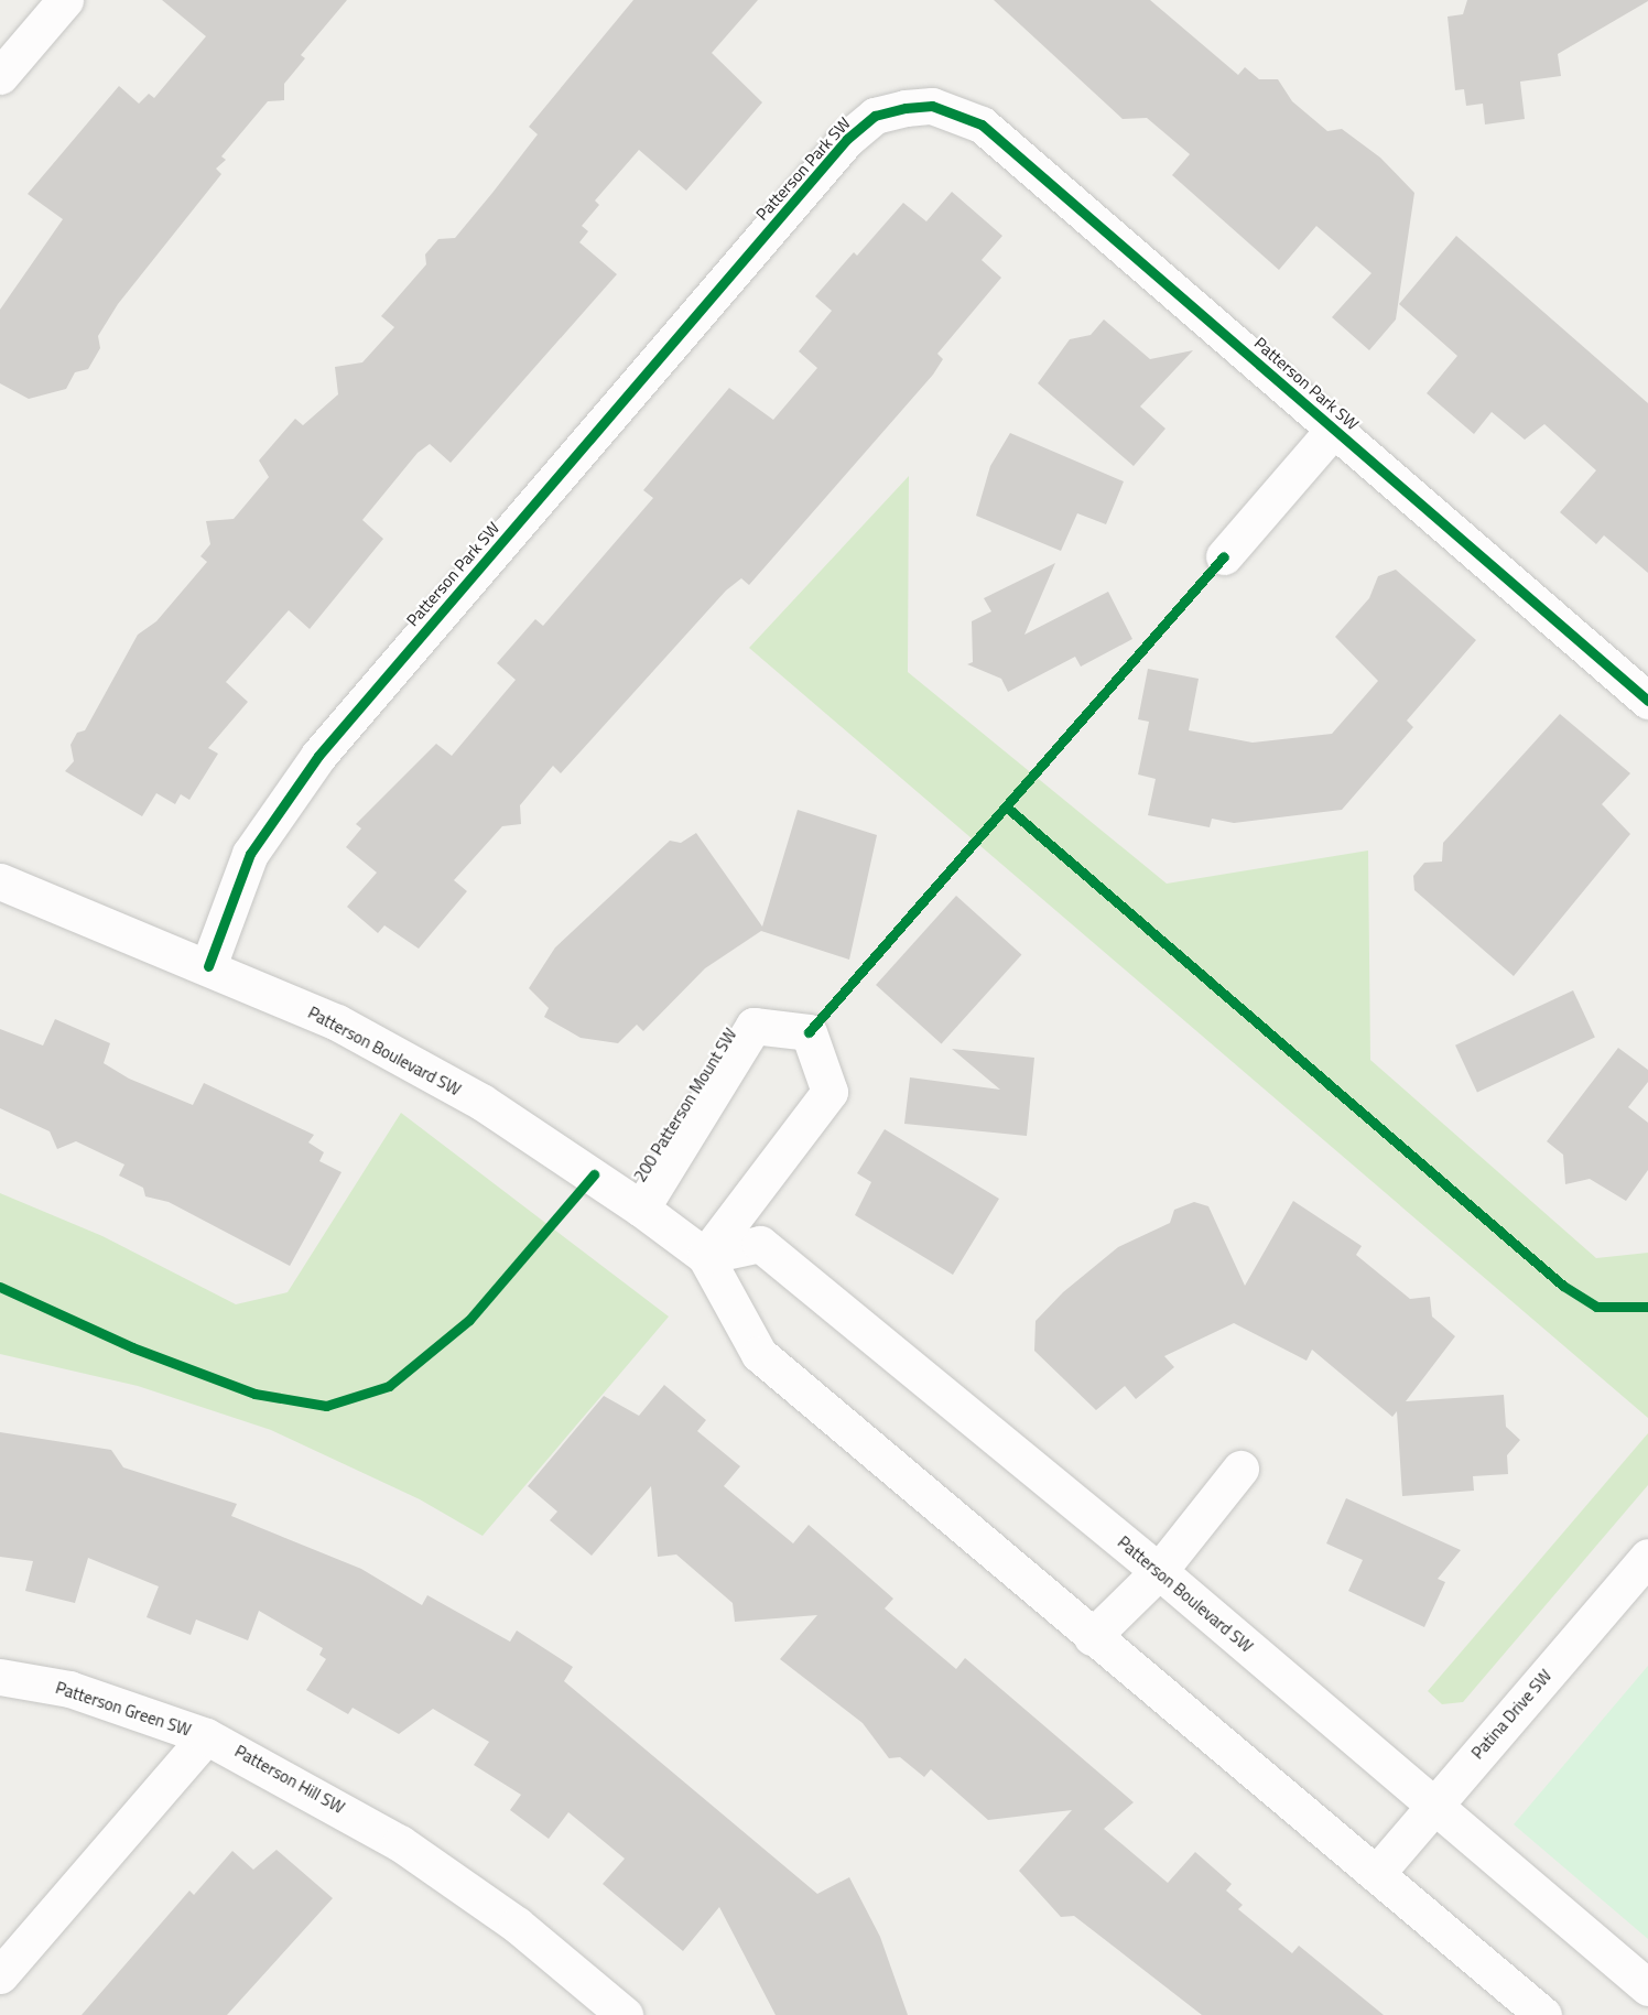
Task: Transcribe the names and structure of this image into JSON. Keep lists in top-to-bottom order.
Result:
{
  "streets": {
    "street": [
      "Patterson Park SW",
      "Patterson Boulevard SW",
      "200 Patterson Mount SW",
      "Patterson Green SW",
      "Patina Drive SW",
      "Patterson Hill SW"
    ]
  },
  "crossings": [
    ["Patterson Park SW", "Patterson Boulevard SW"],
    ["Patterson Boulevard SW", "200 Patterson Mount SW"],
    ["Patterson Boulevard SW", "Patina Drive SW"],
    ["Patterson Green SW", "Patterson Hill SW"]
  ]
}
